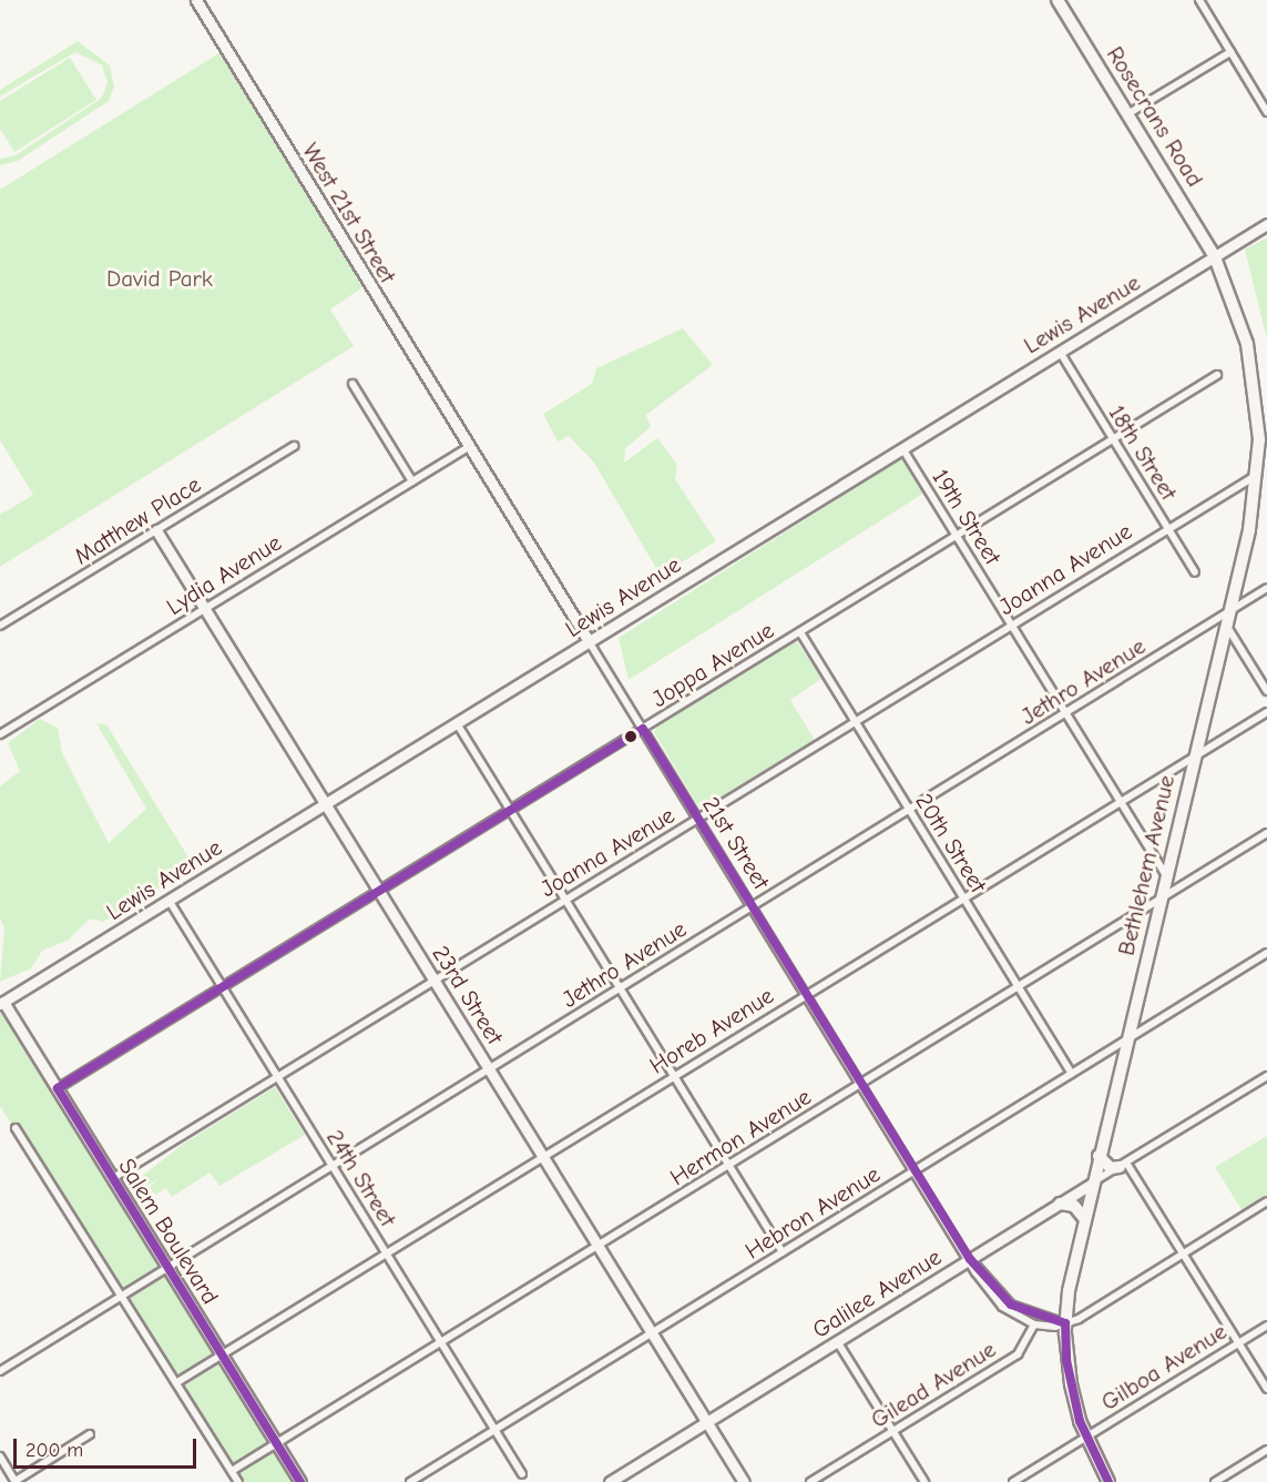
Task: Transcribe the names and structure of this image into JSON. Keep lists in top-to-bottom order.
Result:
{
  "streets": {
    "main road": ["Rosecrans Road", "Bethlehem Avenue"],
    "street": [
      "West 21st Street",
      "Lewis Avenue",
      "18th Street",
      "19th Street",
      "Matthew Place",
      "Joanna Avenue",
      "Lydia Avenue",
      "Joppa Avenue",
      "Jethro Avenue",
      "21st Street",
      "20th Street",
      "23rd Street",
      "Horeb Avenue",
      "Hermon Avenue",
      "24th Street",
      "Hebron Avenue",
      "Salem Boulevard",
      "Galilee Avenue",
      "Gilboa Avenue",
      "Gilead Avenue"
    ]
  },
  "crossings": [
    ["Rosecrans Road", "Lewis Avenue"],
    ["Rosecrans Road", "Bethlehem Avenue"],
    ["West 21st Street", "Lydia Avenue"],
    ["West 21st Street", "21st Street"],
    ["Lewis Avenue", "18th Street"],
    ["Lewis Avenue", "19th Street"],
    ["Lewis Avenue", "21st Street"],
    ["Lewis Avenue", "Bethlehem Avenue"],
    ["Lewis Avenue", "23rd Street"],
    ["Lewis Avenue", "24th Street"],
    ["Lewis Avenue", "Salem Boulevard"],
    ["18th Street", "Joanna Avenue"],
    ["18th Street", "Joppa Avenue"],
    ["19th Street", "Joanna Avenue"],
    ["19th Street", "Joppa Avenue"],
    ["19th Street", "Jethro Avenue"],
    ["19th Street", "Bethlehem Avenue"],
    ["19th Street", "Horeb Avenue"],
    ["Matthew Place", "23rd Street"],
    ["Joanna Avenue", "21st Street"],
    ["Joanna Avenue", "20th Street"],
    ["Joanna Avenue", "Bethlehem Avenue"],
    ["Joanna Avenue", "23rd Street"],
    ["Joanna Avenue", "24th Street"],
    ["Joanna Avenue", "Salem Boulevard"],
    ["Lydia Avenue", "21st Street"],
    ["Lydia Avenue", "23rd Street"],
    ["Joppa Avenue", "21st Street"],
    ["Joppa Avenue", "20th Street"],
    ["Joppa Avenue", "23rd Street"],
    ["Joppa Avenue", "24th Street"],
    ["Joppa Avenue", "Salem Boulevard"],
    ["Jethro Avenue", "21st Street"],
    ["Jethro Avenue", "20th Street"],
    ["Jethro Avenue", "Bethlehem Avenue"],
    ["Jethro Avenue", "23rd Street"],
    ["Jethro Avenue", "24th Street"],
    ["Jethro Avenue", "Salem Boulevard"],
    ["21st Street", "Horeb Avenue"],
    ["21st Street", "Hermon Avenue"],
    ["21st Street", "Hebron Avenue"],
    ["21st Street", "Galilee Avenue"],
    ["21st Street", "Gilead Avenue"],
    ["20th Street", "Horeb Avenue"],
    ["20th Street", "Hermon Avenue"],
    ["20th Street", "Hebron Avenue"],
    ["Bethlehem Avenue", "Horeb Avenue"],
    ["Bethlehem Avenue", "Hermon Avenue"],
    ["Bethlehem Avenue", "Hebron Avenue"],
    ["Bethlehem Avenue", "Galilee Avenue"],
    ["Bethlehem Avenue", "Gilboa Avenue"],
    ["23rd Street", "Horeb Avenue"],
    ["23rd Street", "Hermon Avenue"],
    ["23rd Street", "Hebron Avenue"],
    ["23rd Street", "Galilee Avenue"],
    ["Horeb Avenue", "24th Street"],
    ["Horeb Avenue", "Salem Boulevard"],
    ["Hermon Avenue", "24th Street"],
    ["Hermon Avenue", "Salem Boulevard"],
    ["24th Street", "Hebron Avenue"]
  ],
  "parks": ["David Park"],
  "scale_bar": "200 m"
}
